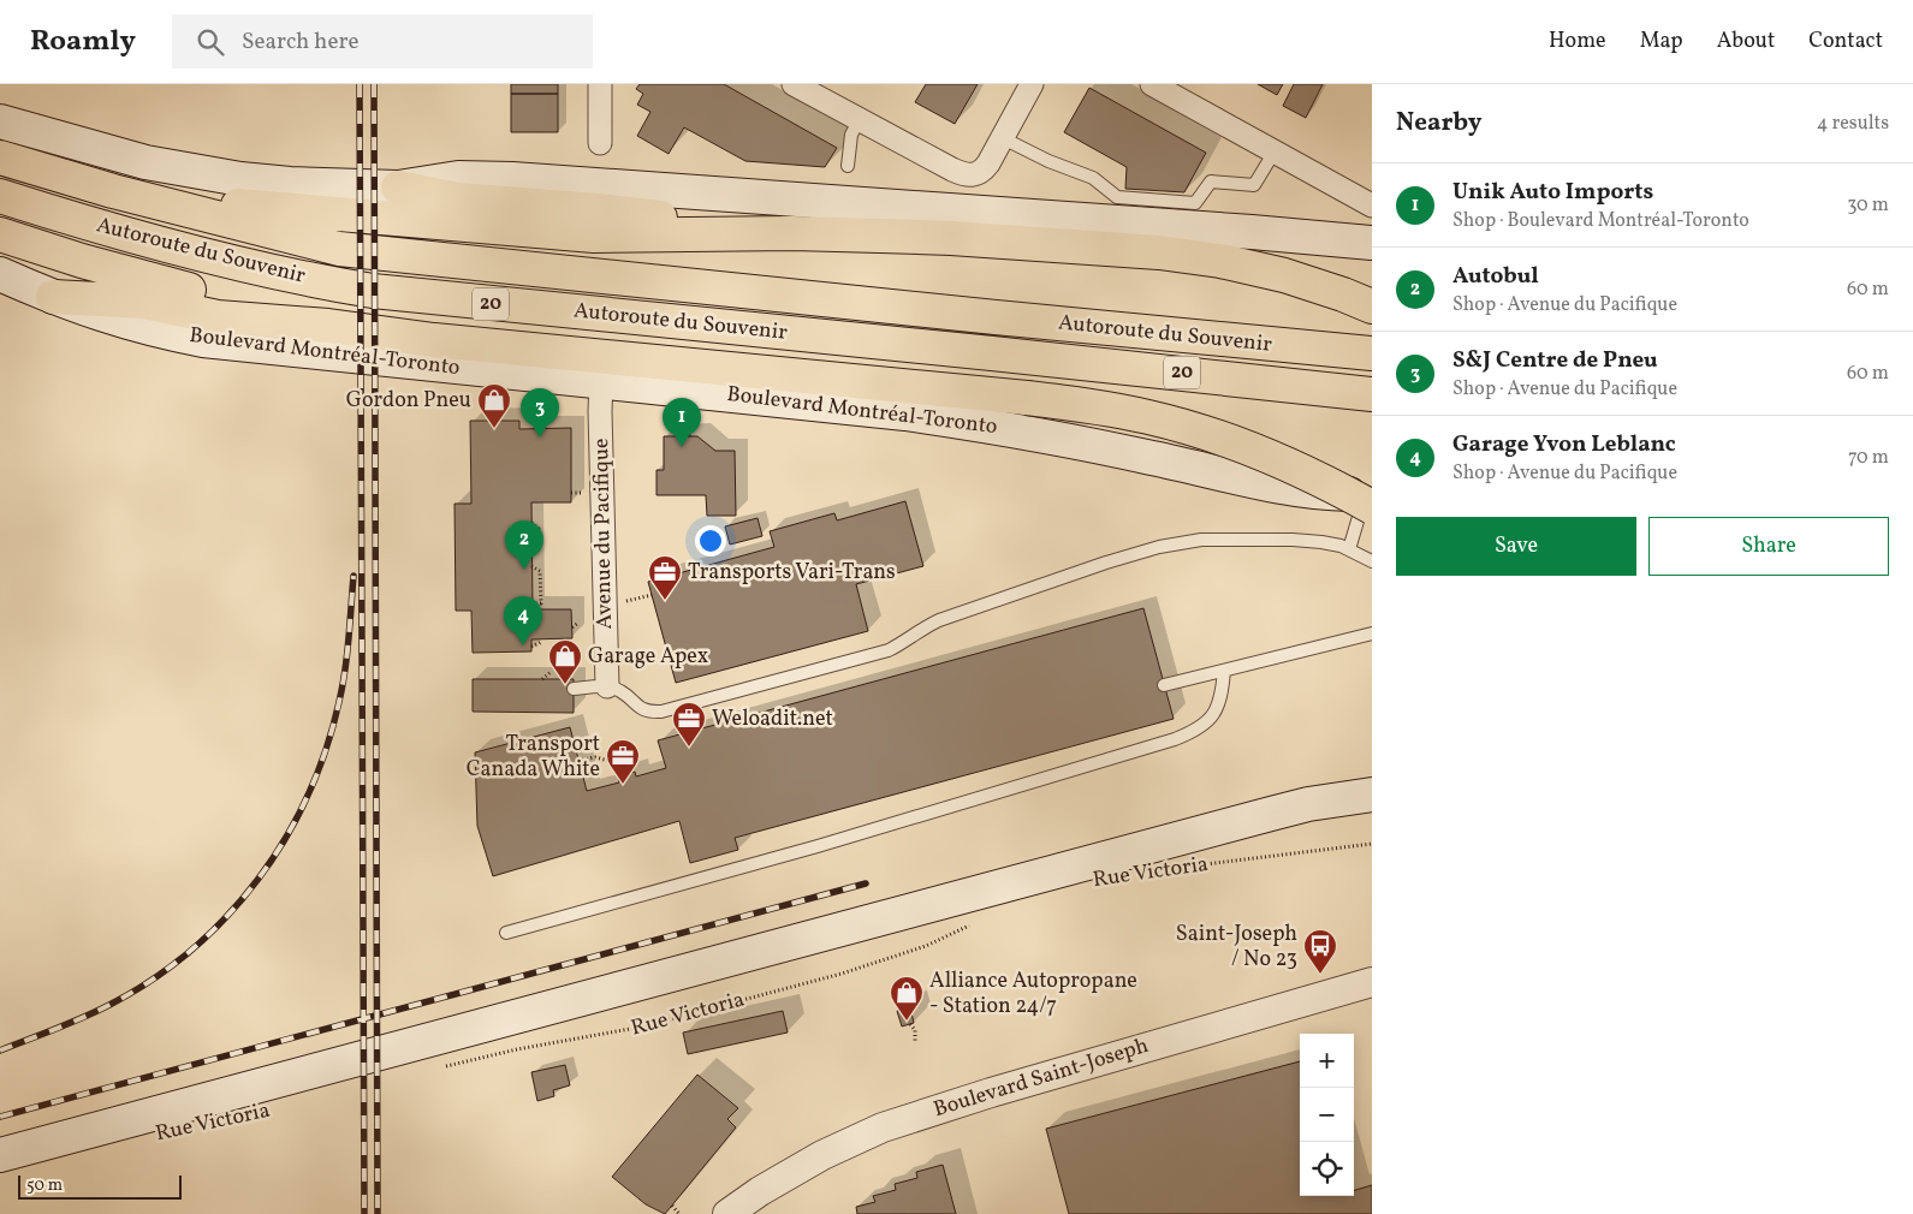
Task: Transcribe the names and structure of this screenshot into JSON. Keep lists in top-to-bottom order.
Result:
{
  "streets": {
    "highway": ["Autoroute du Souvenir", "20"],
    "main road": ["Boulevard Montréal-Toronto", "Rue Victoria"],
    "street": ["Avenue du Pacifique", "Boulevard Saint-Joseph"]
  },
  "crossings": [
    ["Boulevard Montréal-Toronto", "Avenue du Pacifique"]
  ],
  "places": {
    "shop": ["Gordon Pneu", "Garage Apex", "Alliance Autopropane - Station 24/7"],
    "office": ["Transports Vari-Trans", "Weloadit.net", "Transport Canada White"],
    "bus stop": ["Saint-Joseph / No 23"]
  },
  "scale_bar": "50 m",
  "page": {
    "header": "Roamly",
    "search": "Search here",
    "nav": [
      "Home",
      "Map",
      "About",
      "Contact"
    ],
    "heading": ["Nearby", "4 results"],
    "list": [
      {
        "mark": "1",
        "name": "Unik Auto Imports",
        "note": "Shop · Boulevard Montréal-Toronto",
        "value": "30 m"
      },
      {
        "mark": "2",
        "name": "Autobul",
        "note": "Shop · Avenue du Pacifique",
        "value": "60 m"
      },
      {
        "mark": "3",
        "name": "S&J Centre de Pneu",
        "note": "Shop · Avenue du Pacifique",
        "value": "60 m"
      },
      {
        "mark": "4",
        "name": "Garage Yvon Leblanc",
        "note": "Shop · Avenue du Pacifique",
        "value": "70 m"
      }
    ],
    "pins": [
      "3",
      "1",
      "2",
      "4"
    ],
    "buttons": ["Save", "Share"],
    "map_buttons": ["+", "−"],
    "scale": "50 m"
  }
}
